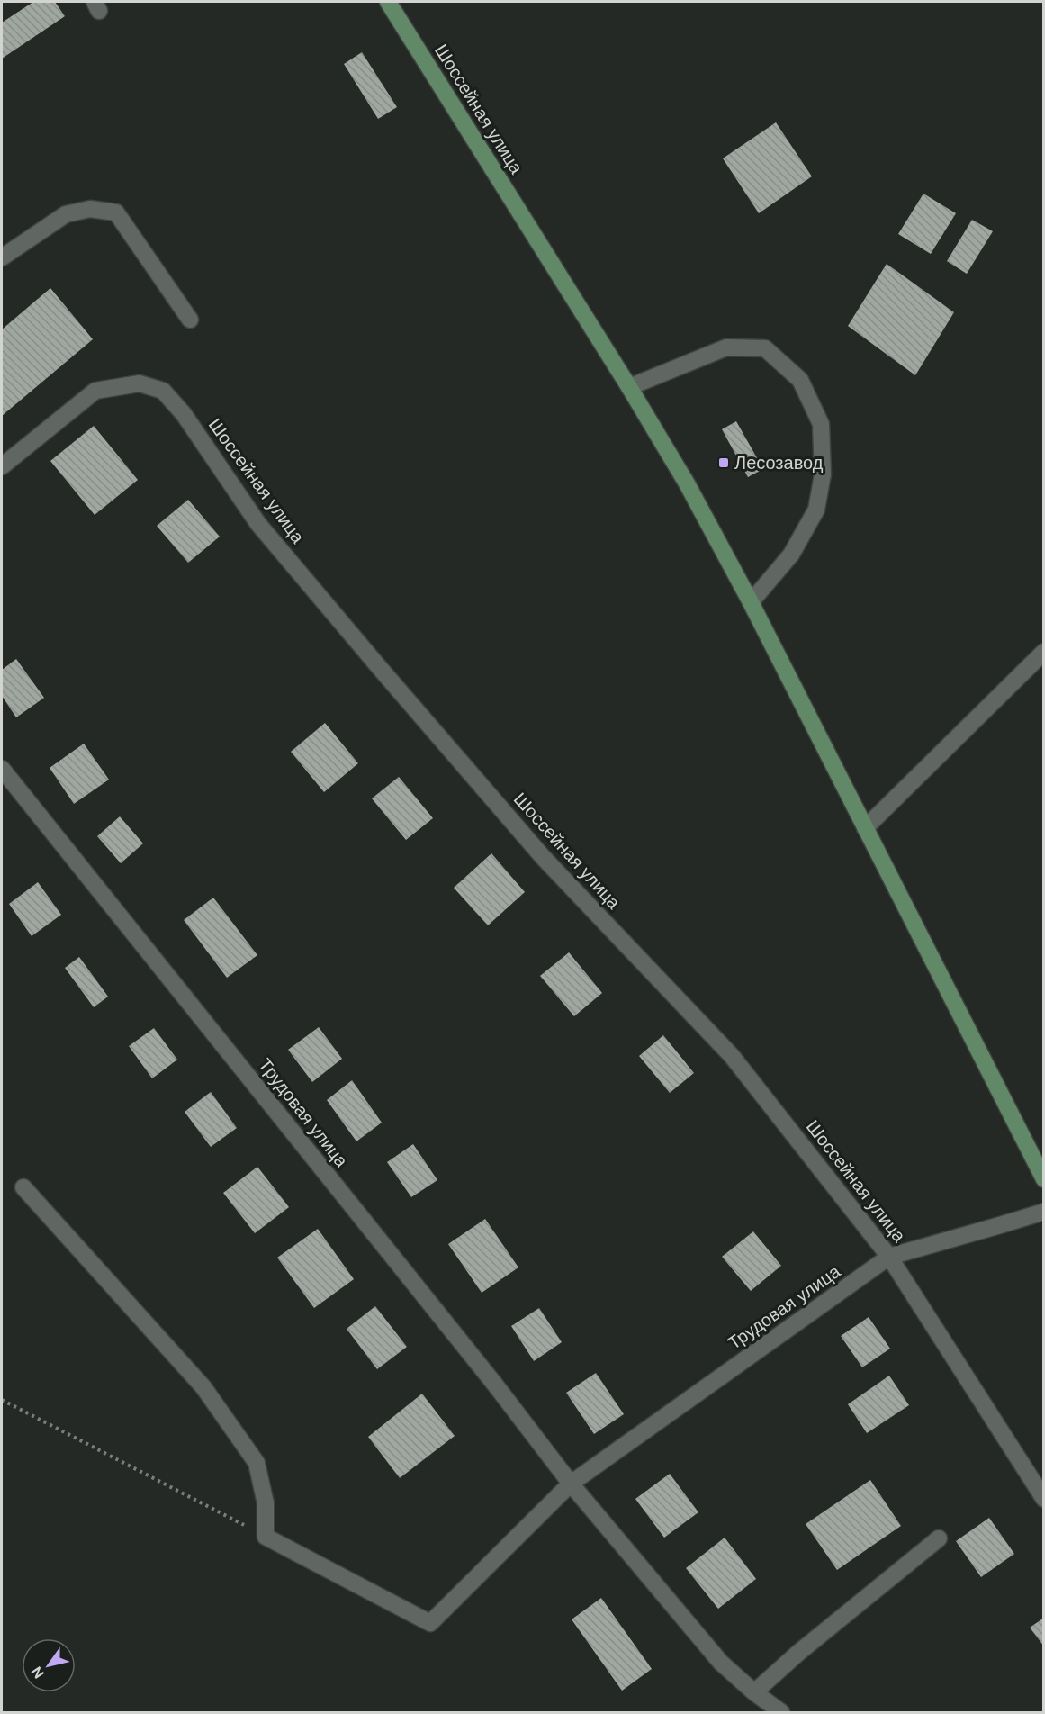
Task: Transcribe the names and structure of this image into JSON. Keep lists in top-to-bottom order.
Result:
{
  "streets": {
    "main road": ["Шоссейная улица"],
    "street": ["Трудовая улица"]
  },
  "crossings": [
    ["Шоссейная улица", "Трудовая улица"]
  ],
  "places": {
    "transit": ["Лесозавод"]
  },
  "north": "bottom left"
}
